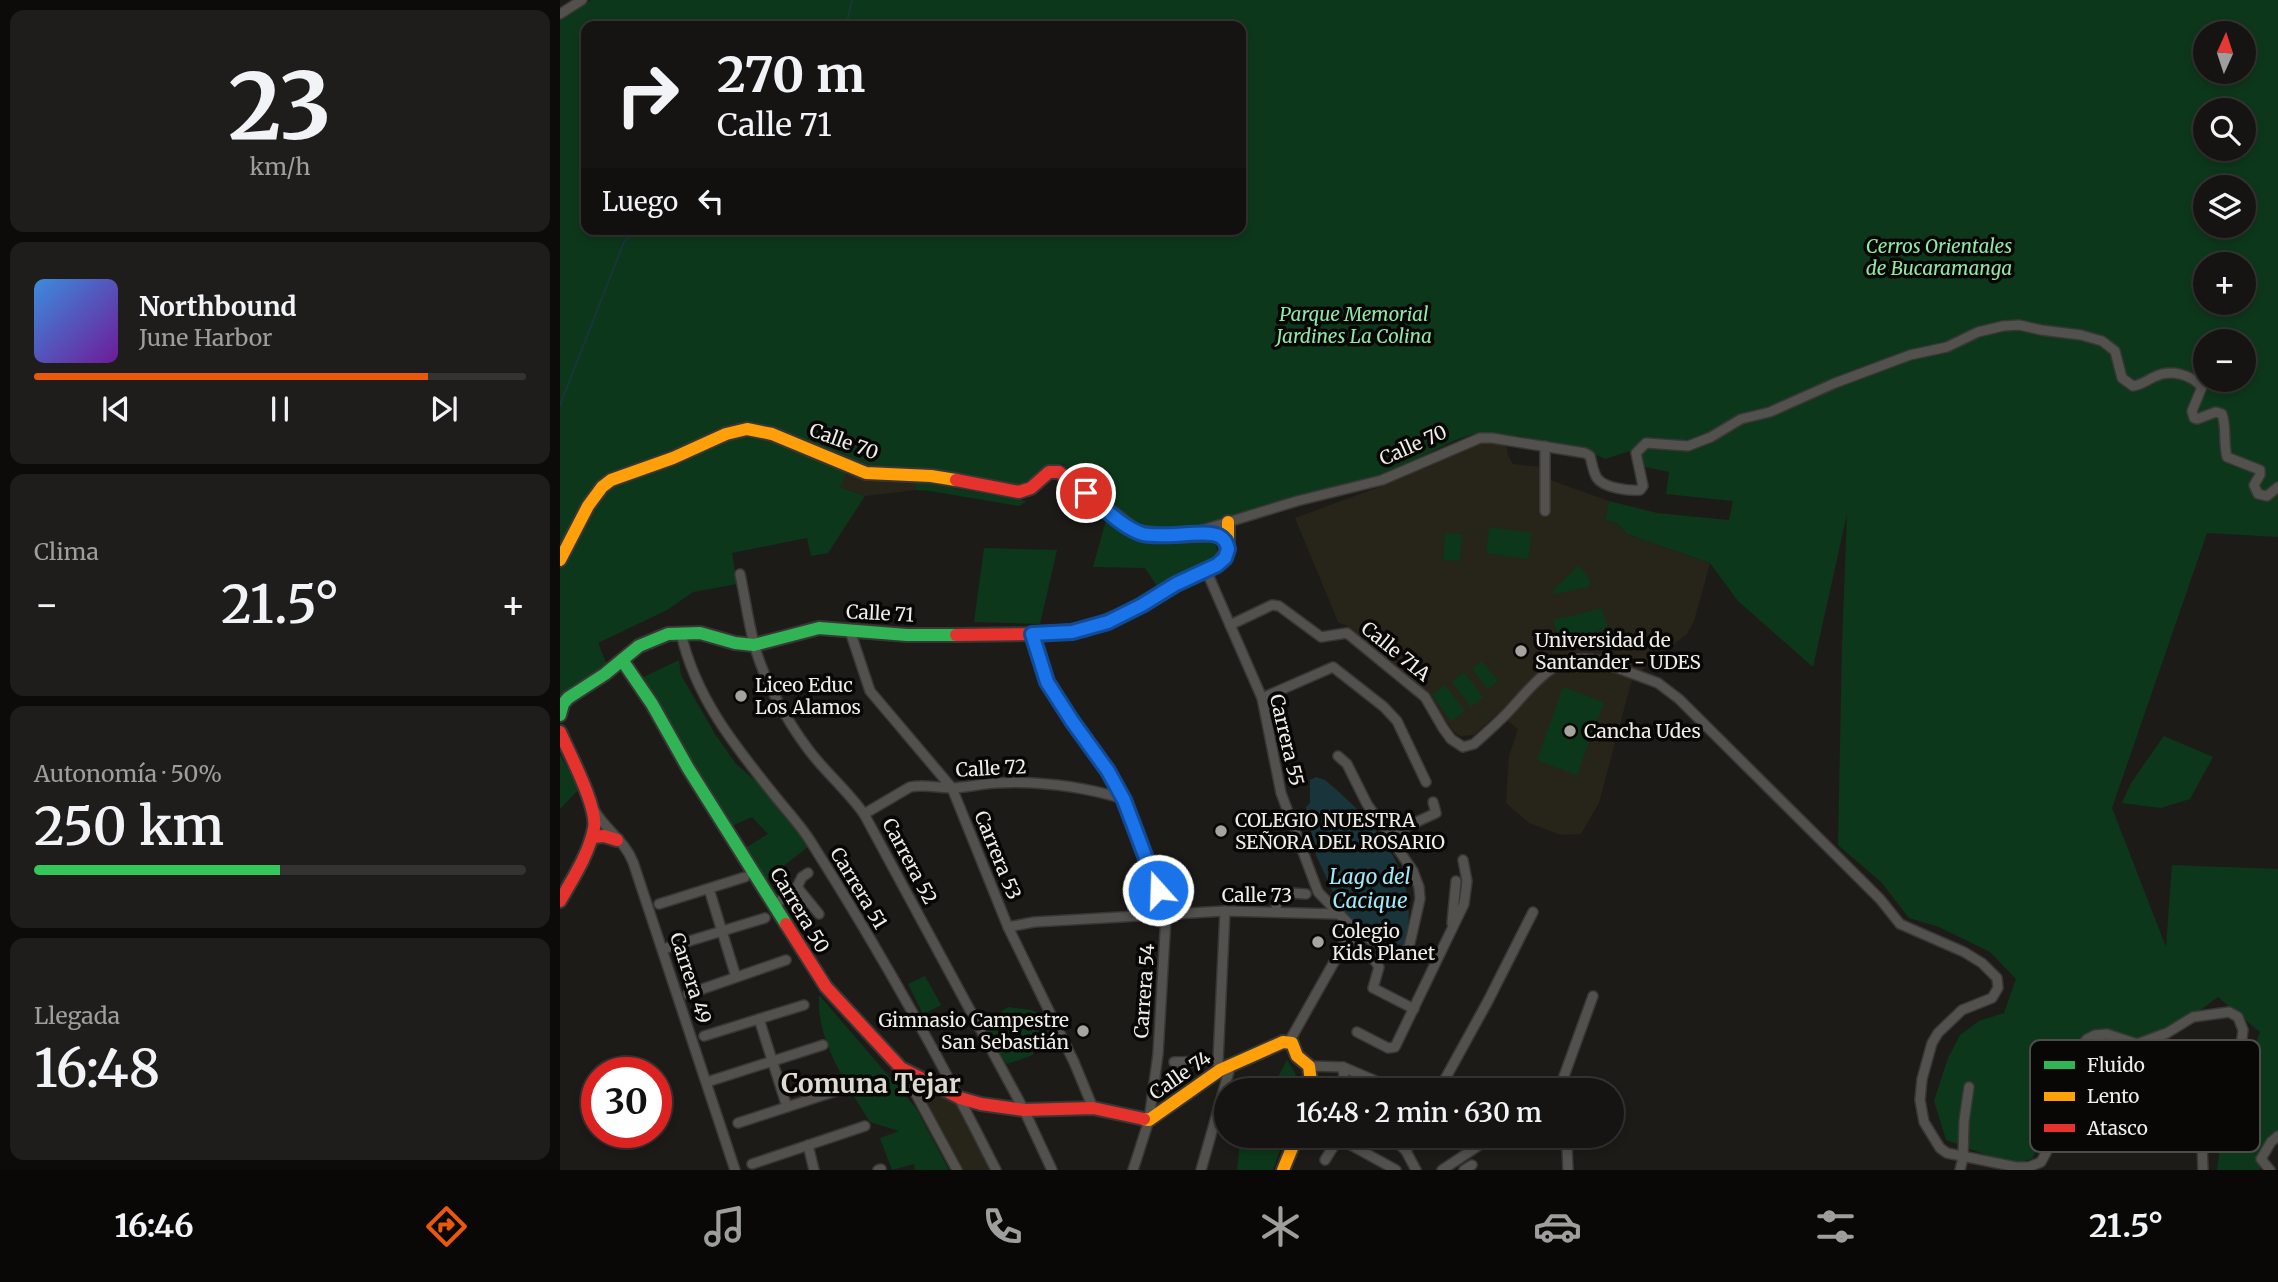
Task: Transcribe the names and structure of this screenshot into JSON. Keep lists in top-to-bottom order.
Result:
{
  "streets": {
    "street": [
      "Calle 70",
      "Calle 71",
      "Calle 71A",
      "Carrera 55",
      "Calle 72",
      "Carrera 53",
      "Carrera 52",
      "Carrera 51",
      "Calle 73",
      "Carrera 50",
      "Carrera 49",
      "Carrera 54",
      "Calle 74"
    ]
  },
  "crossings": [
    ["Calle 71", "Carrera 55"],
    ["Calle 71", "Carrera 53"],
    ["Calle 71", "Carrera 52"],
    ["Calle 71", "Carrera 51"],
    ["Calle 71", "Carrera 50"],
    ["Calle 71", "Carrera 54"],
    ["Calle 71A", "Carrera 55"],
    ["Carrera 55", "Calle 73"],
    ["Calle 72", "Carrera 53"],
    ["Calle 72", "Carrera 52"],
    ["Calle 72", "Carrera 54"],
    ["Carrera 53", "Calle 73"],
    ["Carrera 53", "Calle 74"],
    ["Carrera 52", "Calle 74"],
    ["Carrera 51", "Calle 74"],
    ["Calle 73", "Carrera 54"],
    ["Carrera 50", "Calle 74"],
    ["Carrera 54", "Calle 74"]
  ],
  "districts": ["Comuna Tejar"],
  "water": ["Lago del Cacique"],
  "parks": ["Cerros Orientales de Bucaramanga", "Parque Memorial Jardines La Colina"],
  "places": [
    "Universidad de Santander - UDES",
    "Liceo Educ Los Alamos",
    "Cancha Udes",
    "COLEGIO NUESTRA SEÑORA DEL ROSARIO",
    "Colegio Kids Planet",
    "Gimnasio Campestre San Sebastián"
  ],
  "legend": ["Fluido", "Lento", "Atasco"],
  "north": "top",
  "page": {
    "tile": [
      ["23", "km/h"],
      "Clima",
      ["Autonomía · 50%", "250 km"],
      ["Llegada", "16:48"]
    ],
    "map_buttons": ["+", "−"],
    "turn": ["270 m", "Calle 71"],
    "then": "Luego",
    "song": ["Northbound", "June Harbor"],
    "heat": ["−", "21.5°", "+"],
    "limit": "30",
    "trip": "16:48 · 2 min · 630 m",
    "tabs": ["16:46", "21.5°"]
  }
}
